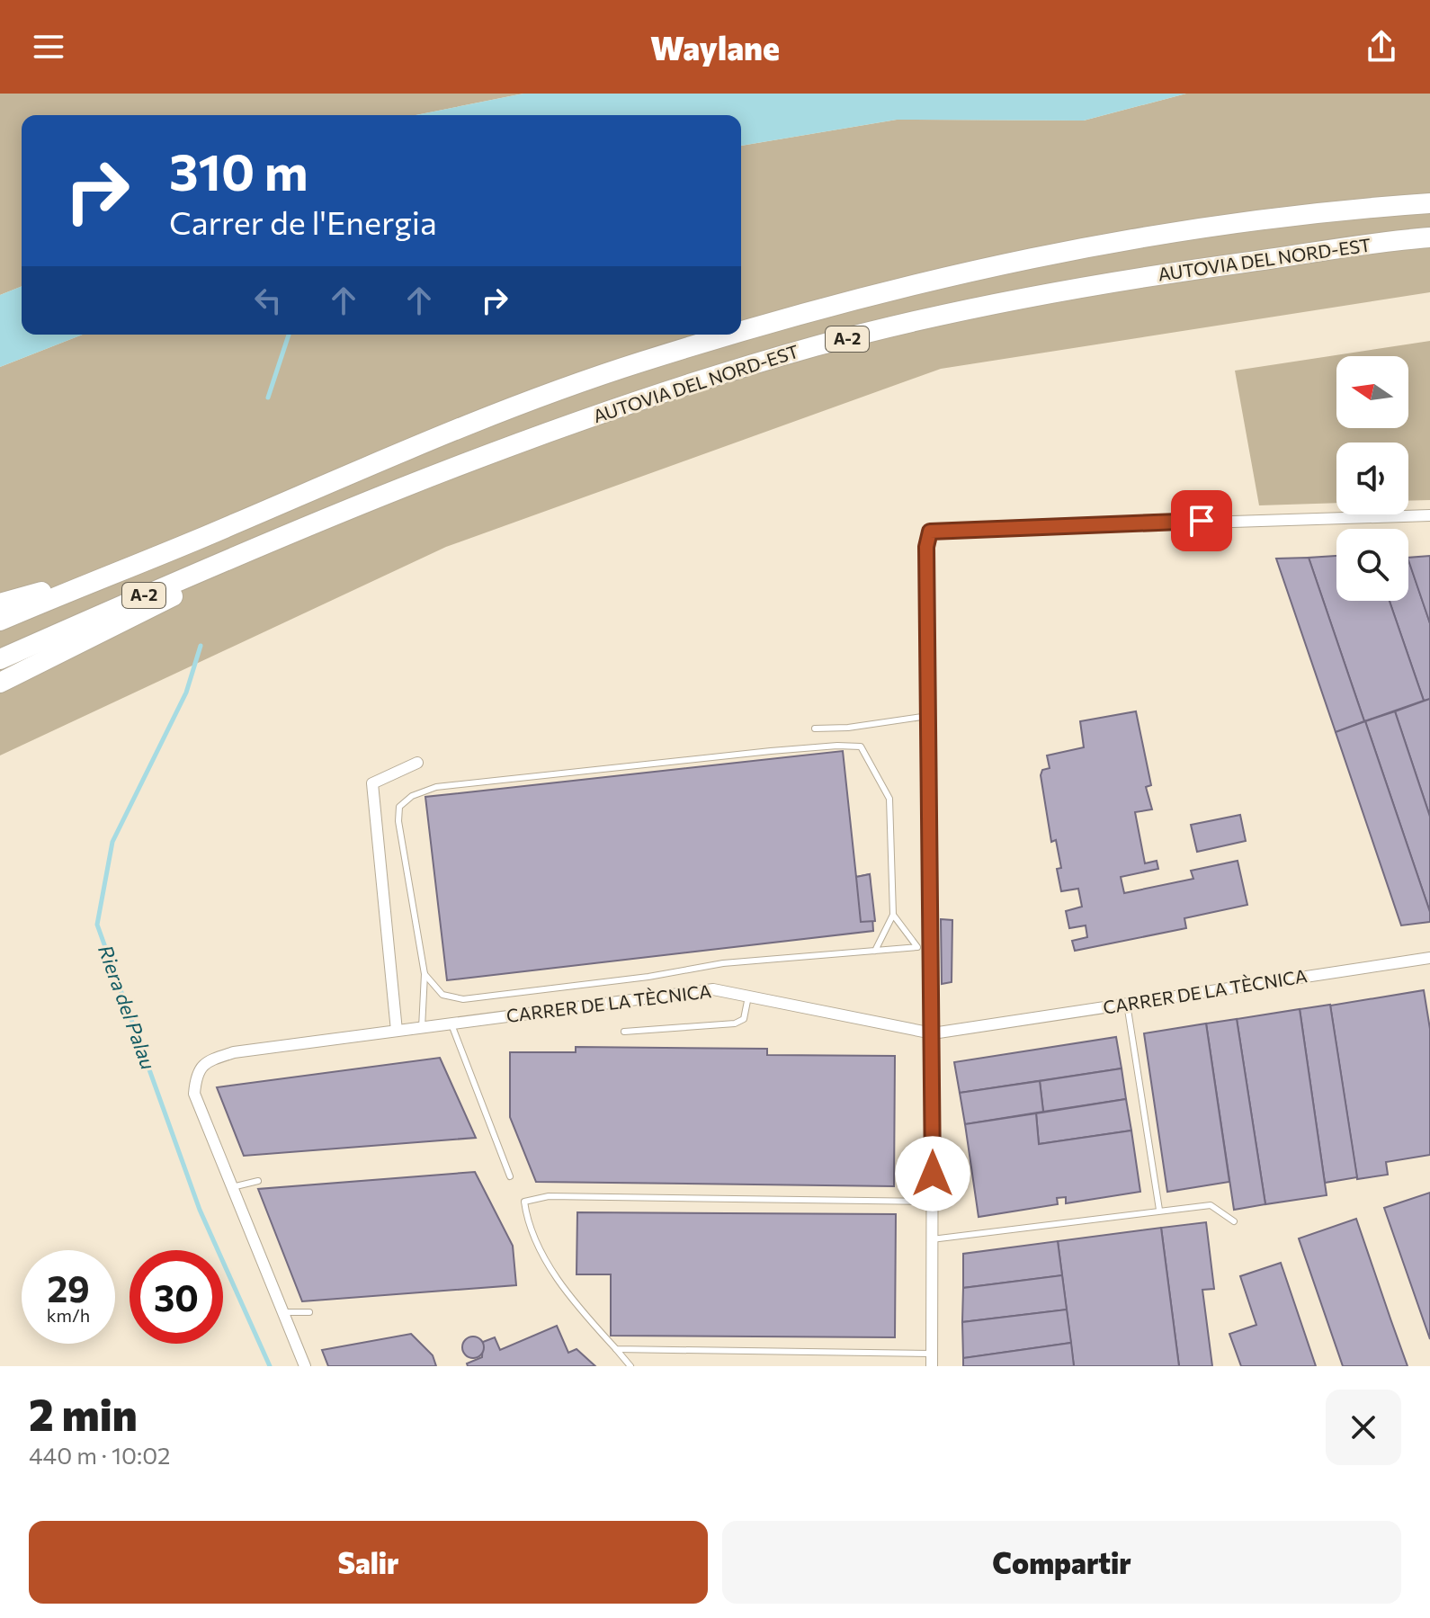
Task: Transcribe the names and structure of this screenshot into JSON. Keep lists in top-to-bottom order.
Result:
{
  "streets": {
    "highway": ["AUTOVIA DEL NORD-EST", "A-2"],
    "street": ["CARRER DE LA TÈCNICA"]
  },
  "water": ["Riera del Palau"],
  "north": "left",
  "page": {
    "header": "Waylane",
    "turn": ["310 m", "Carrer de l'Energia"],
    "speed": "29 km/h",
    "limit": "30",
    "heading": ["2 min", "440 m · 10:02"],
    "buttons": ["Salir", "Compartir"]
  }
}
